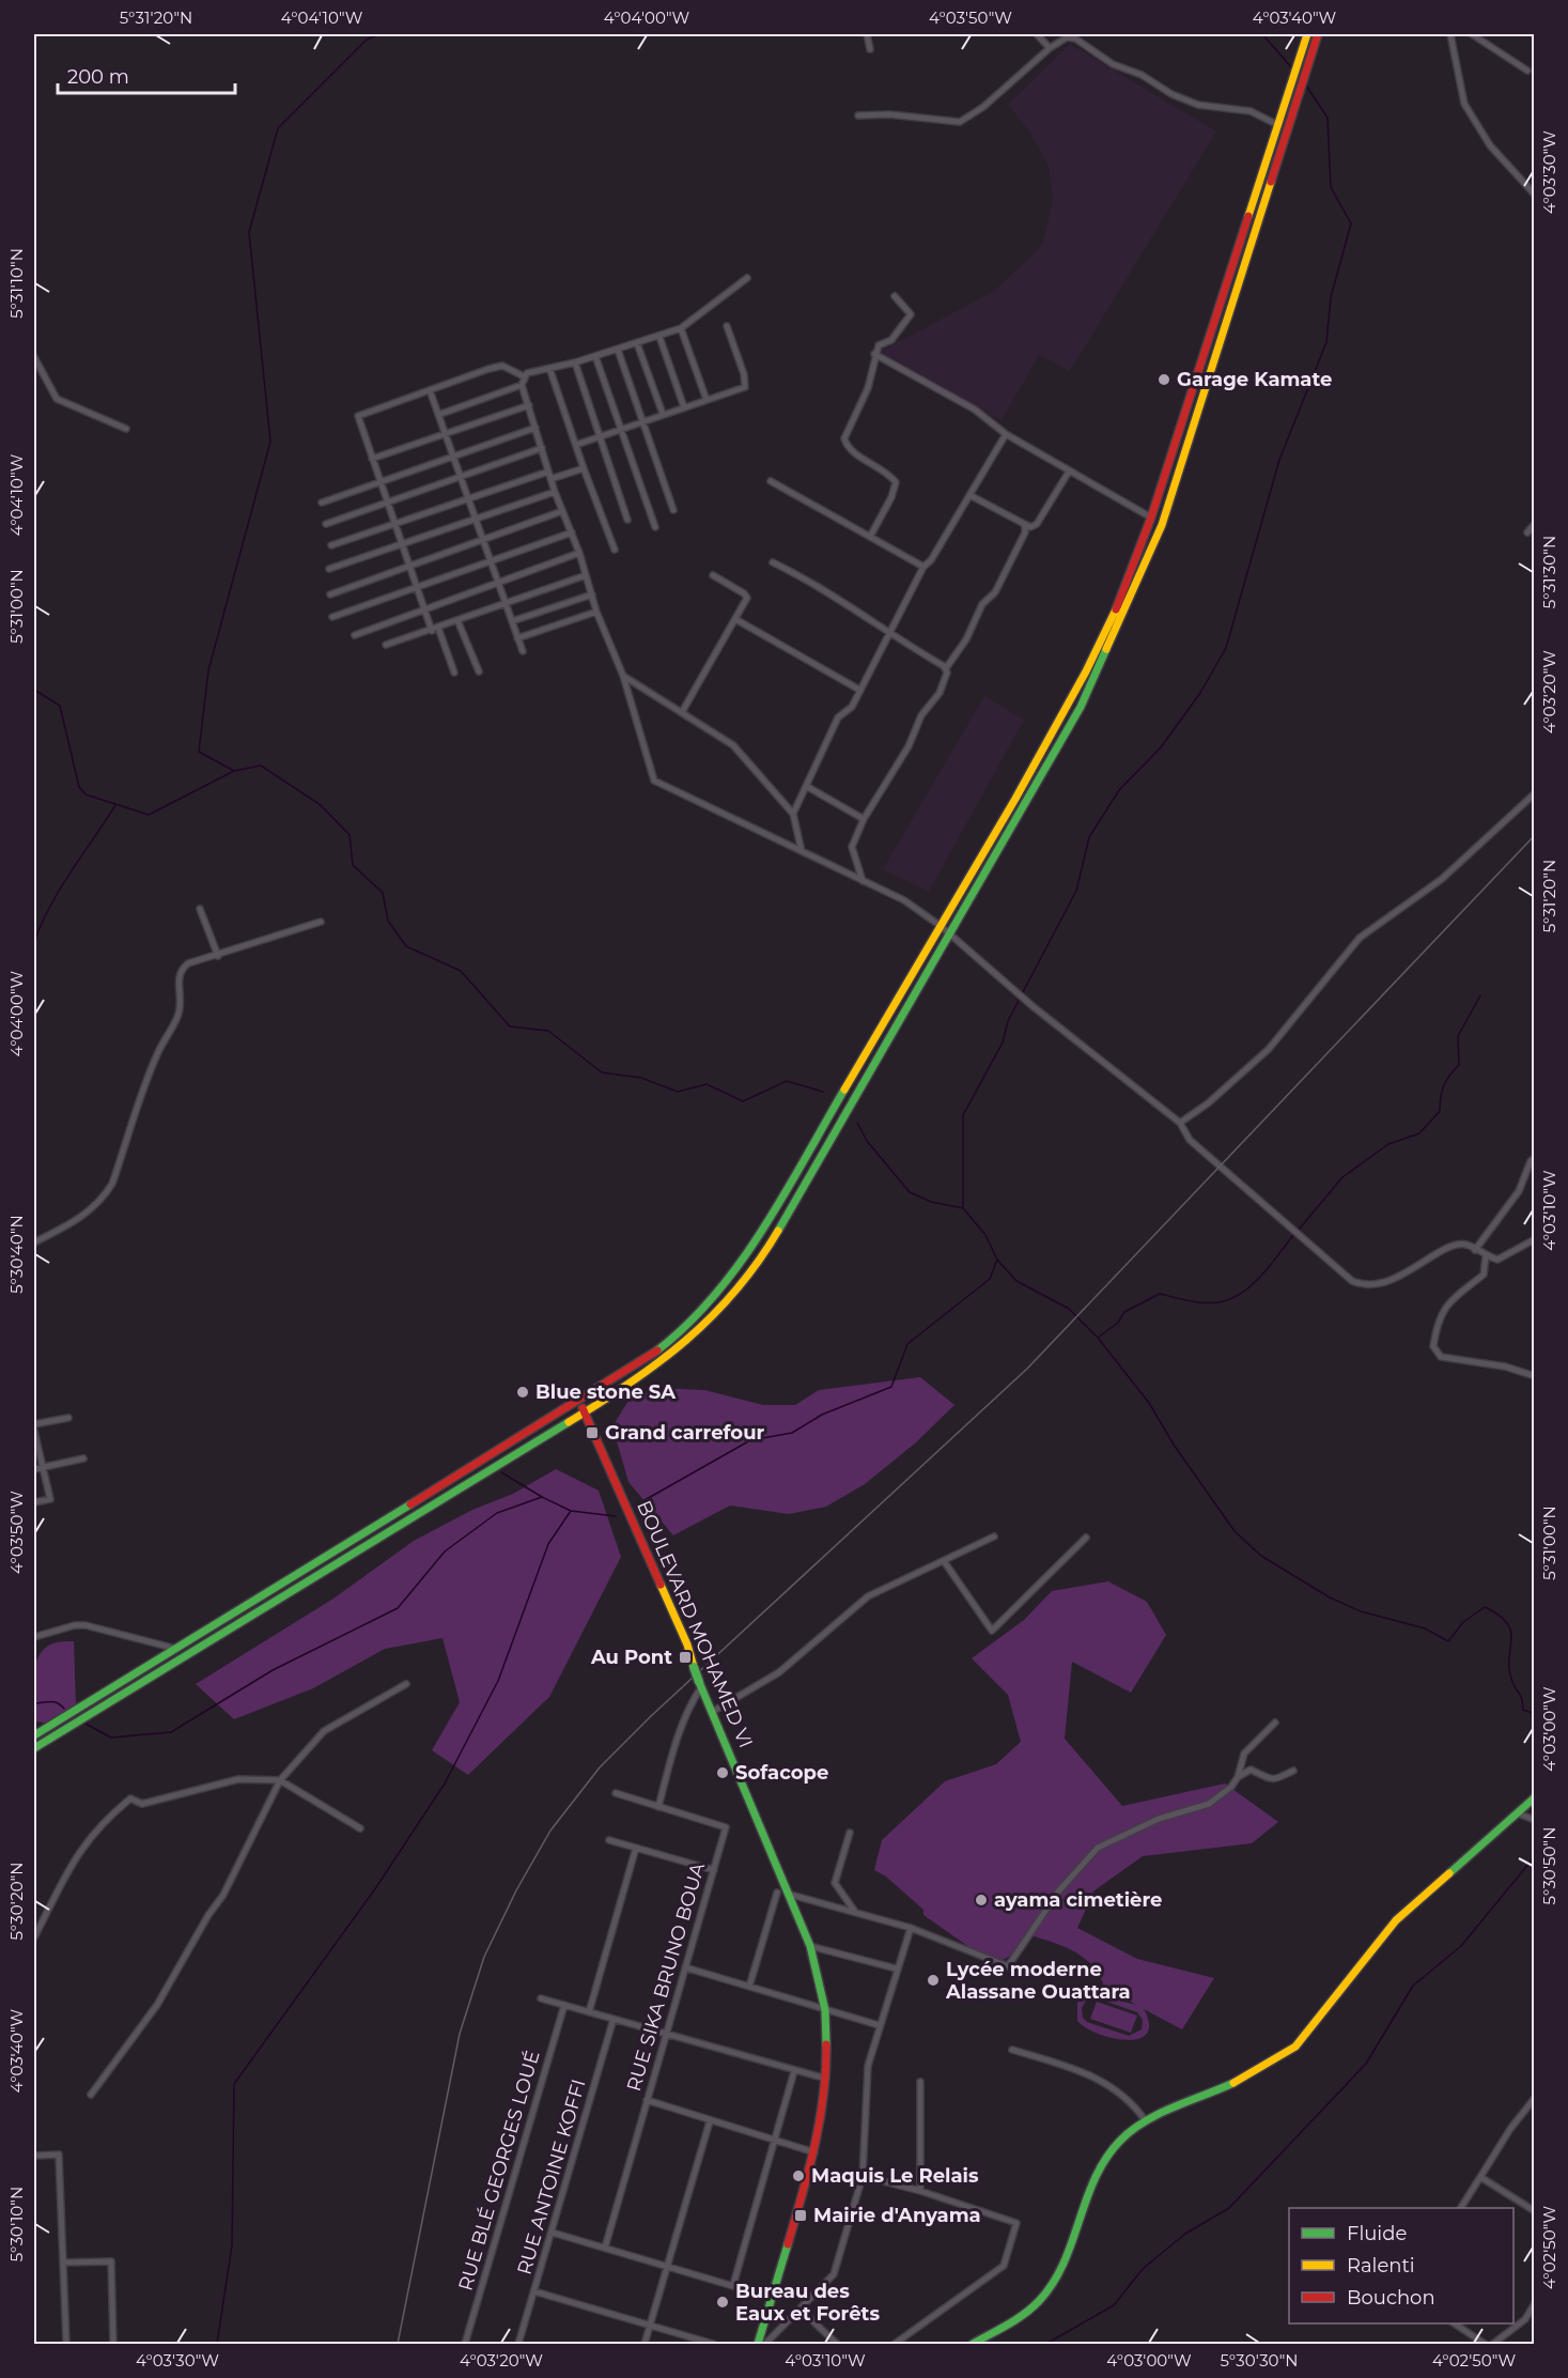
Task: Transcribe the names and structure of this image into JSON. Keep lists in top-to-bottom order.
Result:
{
  "streets": {
    "main road": ["BOULEVARD MOHAMED VI"],
    "street": ["RUE SIKA BRUNO BOUA", "RUE BLÉ GEORGES LOUÉ", "RUE ANTOINE KOFFI"]
  },
  "places": {
    "other": [
      "Garage Kamate",
      "Blue stone SA",
      "Sofacope",
      "ayama cimetière",
      "Lycée moderne Alassane Ouattara",
      "Maquis Le Relais",
      "Bureau des Eaux et Forêts"
    ],
    "transit": ["Grand carrefour", "Au Pont", "Mairie d'Anyama"]
  },
  "legend": ["Fluide", "Ralenti", "Bouchon"],
  "scale_bar": "200 m",
  "coordinates": [
    "5°31'20\"N",
    "4°04'10\"W",
    "4°04'00\"W",
    "4°03'50\"W",
    "4°03'40\"W",
    "4°03'30\"W",
    "5°31'10\"N",
    "5°31'30\"N",
    "5°31'00\"N",
    "4°03'20\"W",
    "4°03'10\"W",
    "5°30'40\"N",
    "4°03'00\"W",
    "5°30'50\"N",
    "5°30'20\"N",
    "5°30'10\"N",
    "4°02'50\"W",
    "5°30'30\"N"
  ]
}
